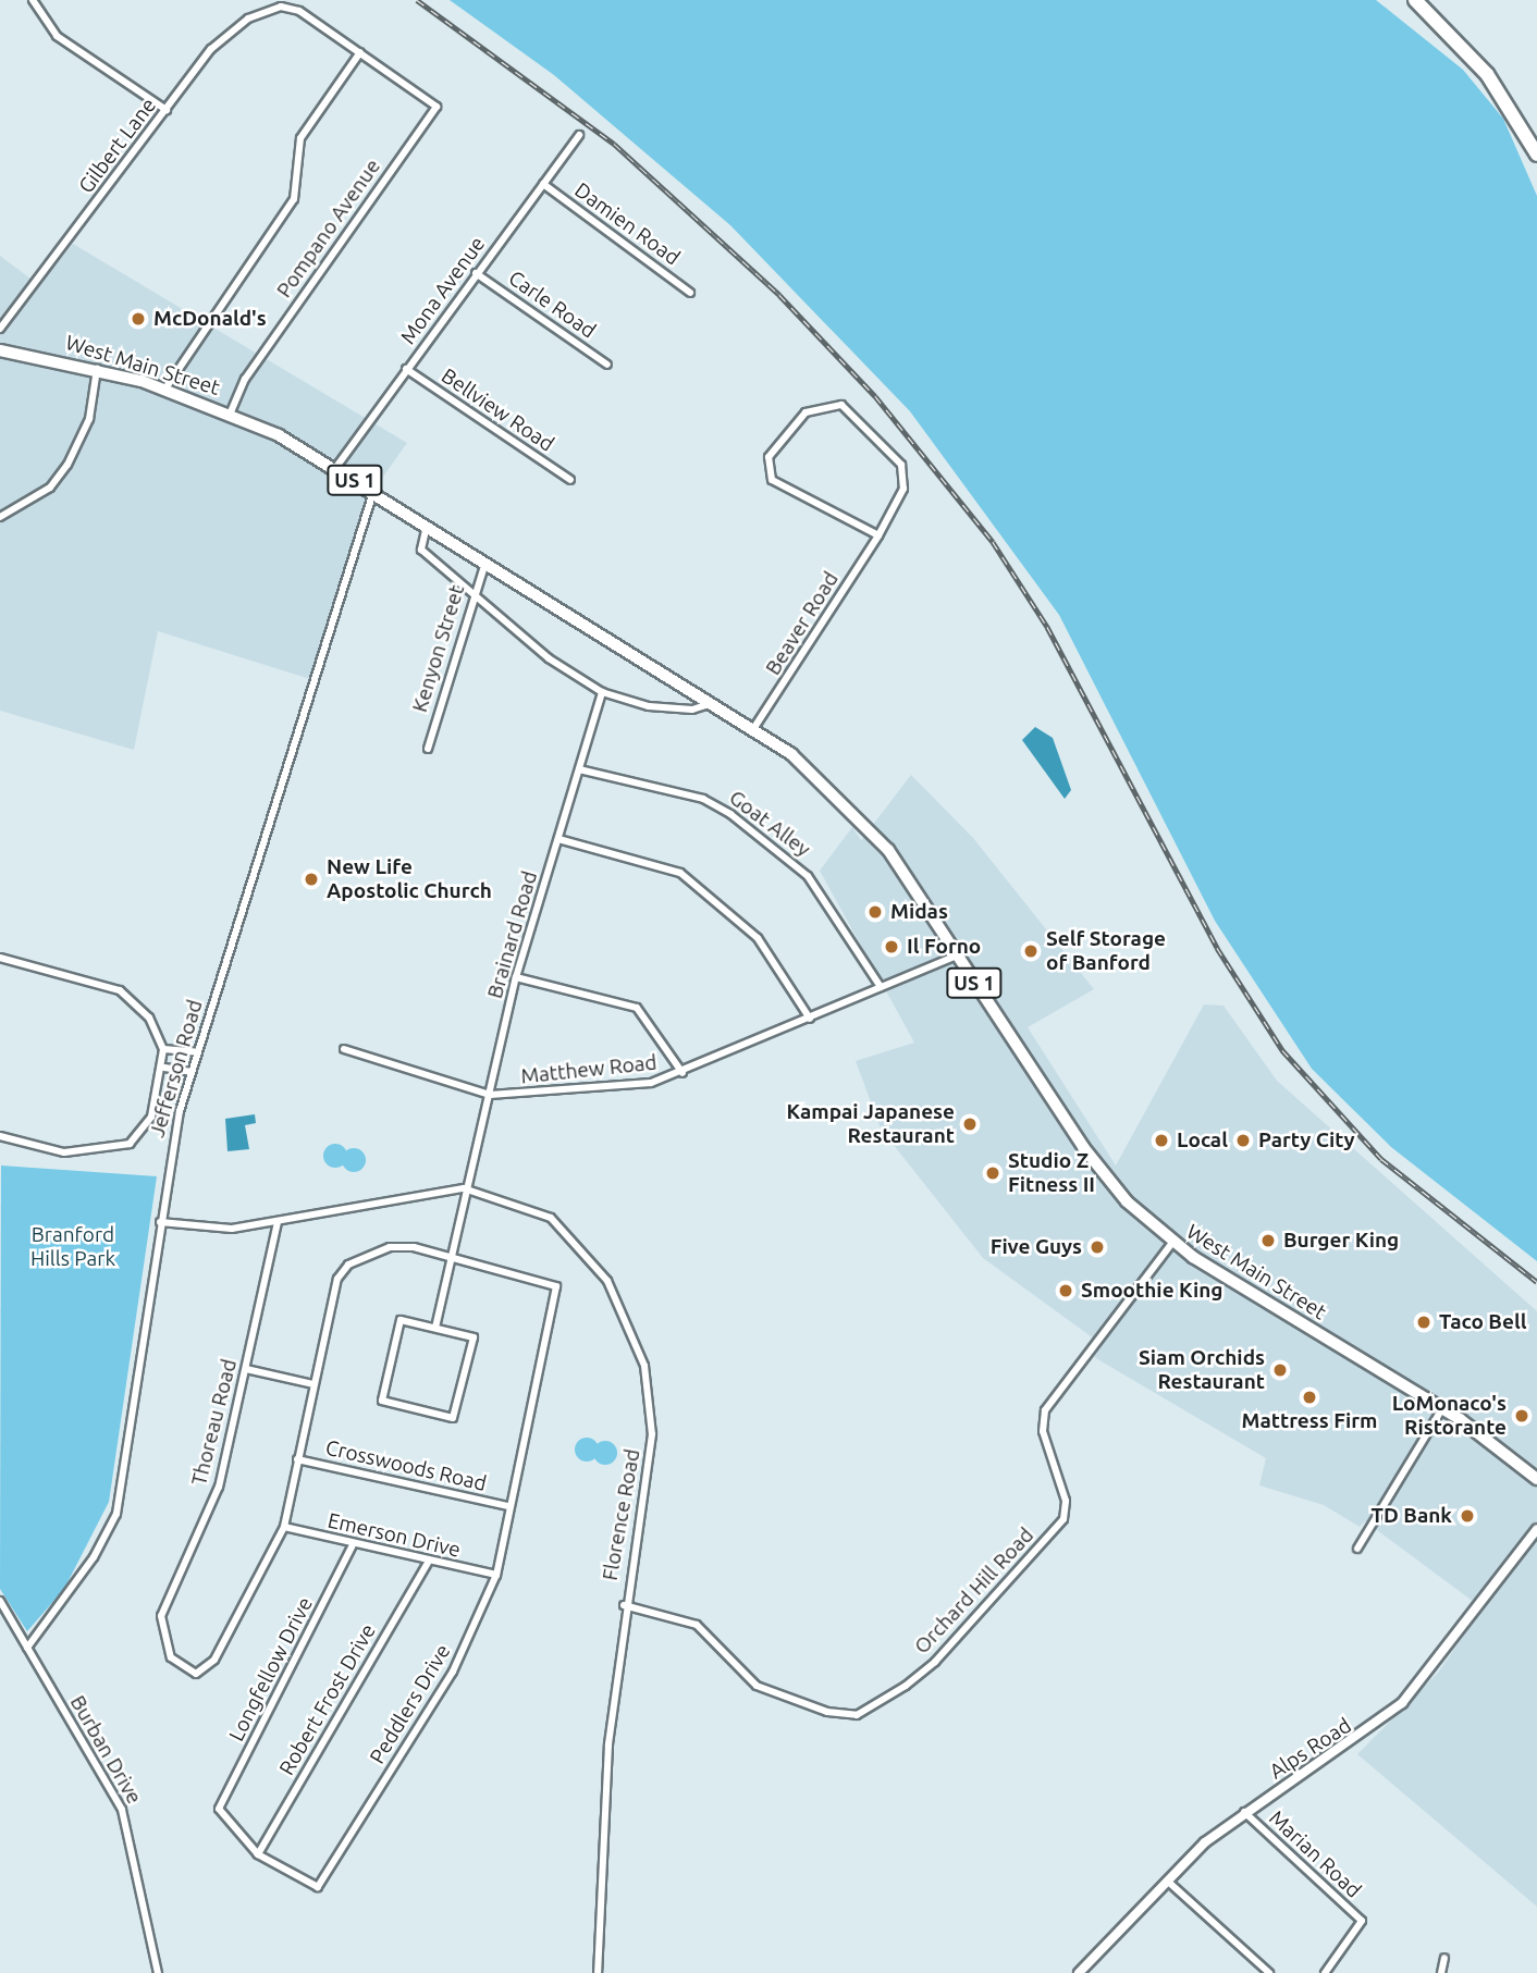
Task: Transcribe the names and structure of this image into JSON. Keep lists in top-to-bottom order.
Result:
{
  "streets": {
    "main road": ["West Main Street", "US 1"],
    "street": [
      "Gilbert Lane",
      "Damien Road",
      "Pompano Avenue",
      "Mona Avenue",
      "Carle Road",
      "Bellview Road",
      "Beaver Road",
      "Kenyon Street",
      "Goat Alley",
      "Brainard Road",
      "Jefferson Road",
      "Matthew Road",
      "Thoreau Road",
      "Crosswoods Road",
      "Florence Road",
      "Emerson Drive",
      "Orchard Hill Road",
      "Longfellow Drive",
      "Robert Frost Drive",
      "Peddlers Drive",
      "Alps Road",
      "Burban Drive",
      "Marian Road"
    ]
  },
  "crossings": [
    ["Gilbert Lane", "Pompano Avenue"],
    ["Damien Road", "Mona Avenue"],
    ["Pompano Avenue", "West Main Street"],
    ["Mona Avenue", "Carle Road"],
    ["Mona Avenue", "West Main Street"],
    ["Mona Avenue", "Bellview Road"],
    ["West Main Street", "Beaver Road"],
    ["West Main Street", "Kenyon Street"],
    ["West Main Street", "Jefferson Road"],
    ["West Main Street", "Matthew Road"],
    ["West Main Street", "Orchard Hill Road"],
    ["Goat Alley", "Brainard Road"],
    ["Goat Alley", "Matthew Road"],
    ["Brainard Road", "Matthew Road"],
    ["Brainard Road", "Florence Road"],
    ["Jefferson Road", "Florence Road"],
    ["Jefferson Road", "Burban Drive"],
    ["Thoreau Road", "Florence Road"],
    ["Thoreau Road", "Peddlers Drive"],
    ["Crosswoods Road", "Peddlers Drive"],
    ["Florence Road", "Orchard Hill Road"],
    ["Emerson Drive", "Longfellow Drive"],
    ["Emerson Drive", "Robert Frost Drive"],
    ["Emerson Drive", "Peddlers Drive"],
    ["Longfellow Drive", "Peddlers Drive"],
    ["Robert Frost Drive", "Peddlers Drive"],
    ["Alps Road", "Marian Road"]
  ],
  "parks": ["Branford Hills Park"],
  "places": [
    "McDonald's",
    "New Life Apostolic Church",
    "Midas",
    "Il Forno",
    "Self Storage of Banford",
    "Kampai Japanese Restaurant",
    "Local",
    "Party City",
    "Studio Z Fitness II",
    "Burger King",
    "Five Guys",
    "Smoothie King",
    "Taco Bell",
    "Siam Orchids Restaurant",
    "Mattress Firm",
    "LoMonaco's Ristorante",
    "TD Bank"
  ]
}
